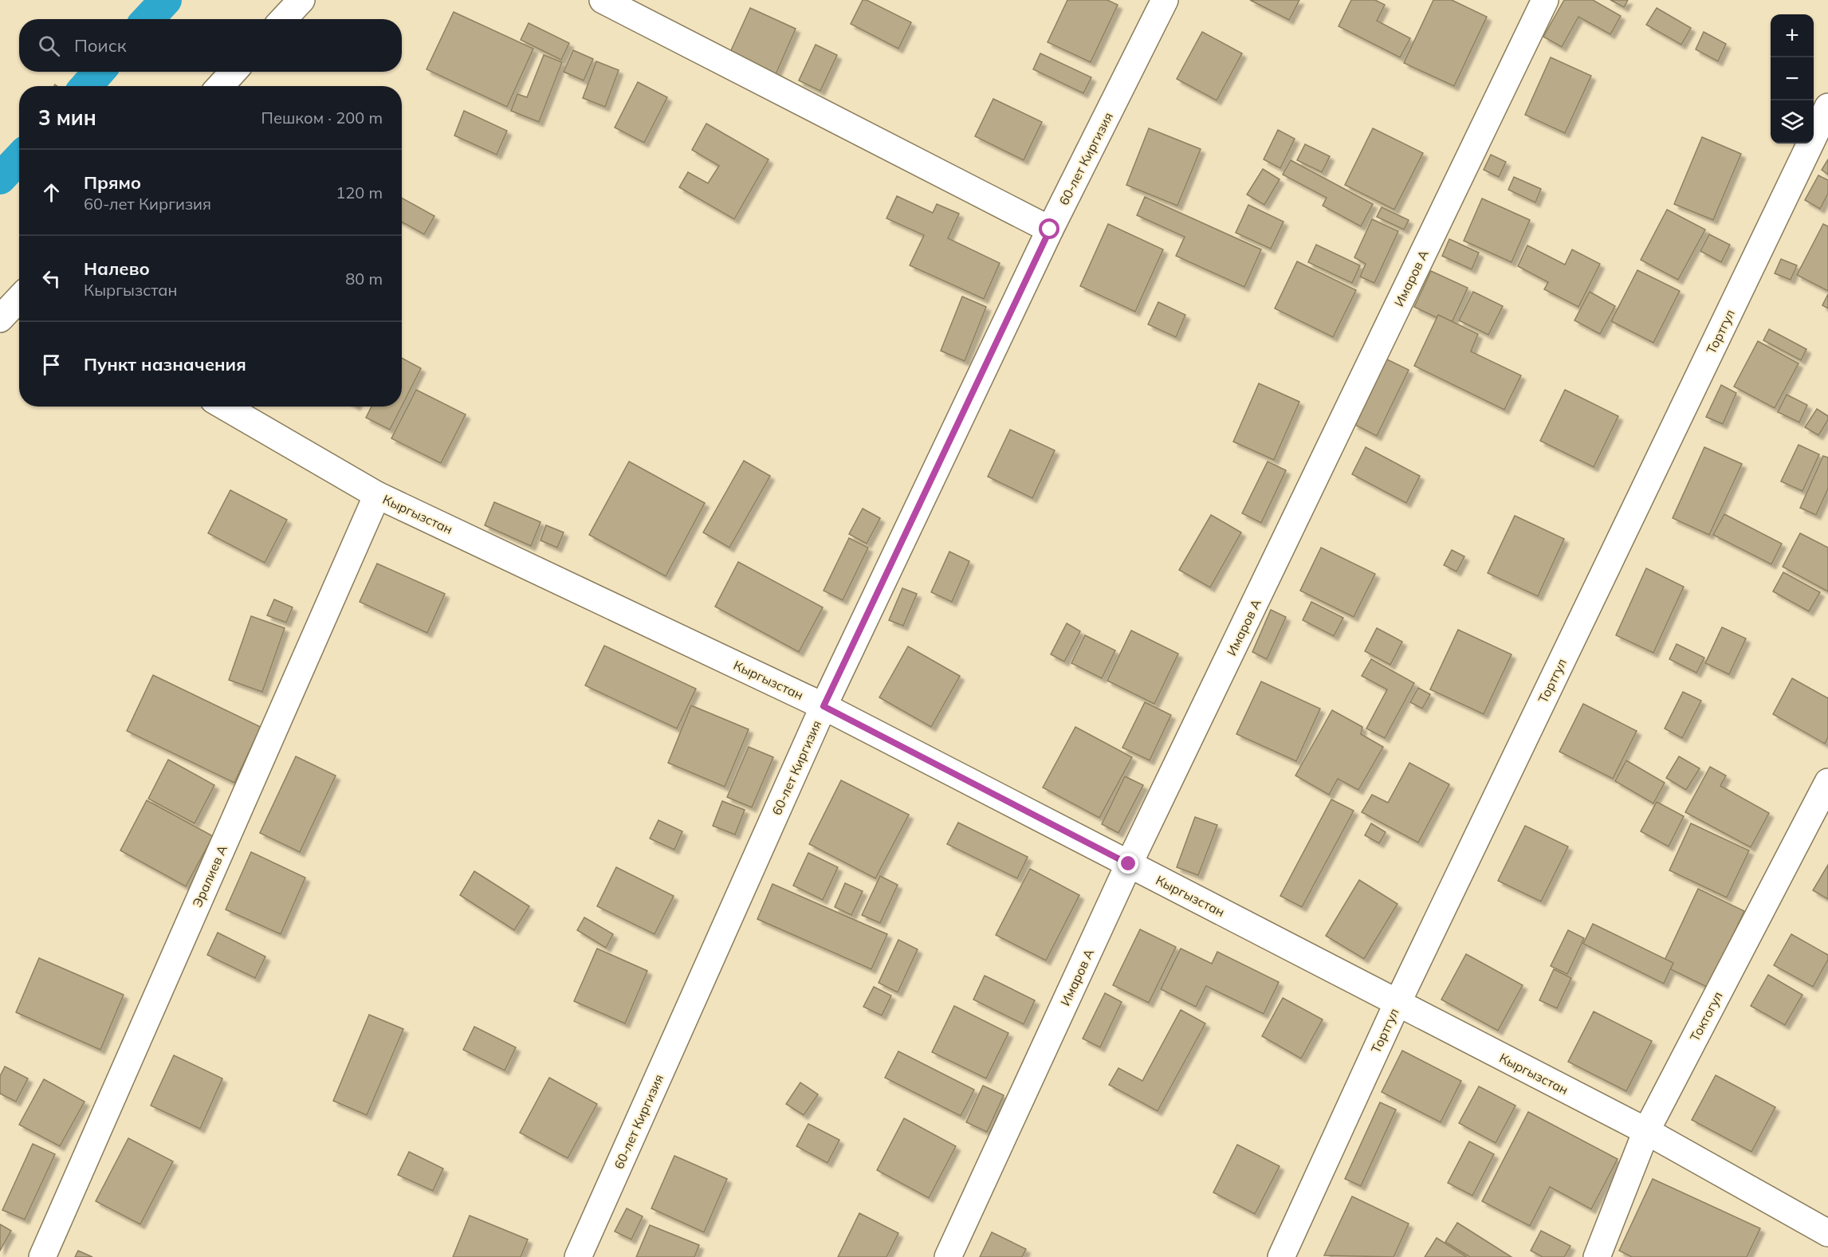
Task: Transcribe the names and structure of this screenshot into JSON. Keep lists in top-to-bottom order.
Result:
{
  "streets": {
    "street": [
      "60-лет Киргизия",
      "Имаров А",
      "Тортгул",
      "Кыргызстан",
      "Эралиев А",
      "Токтогул"
    ]
  },
  "crossings": [
    ["60-лет Киргизия", "Кыргызстан"],
    ["Имаров А", "Кыргызстан"],
    ["Тортгул", "Кыргызстан"],
    ["Кыргызстан", "Эралиев А"],
    ["Кыргызстан", "Токтогул"]
  ],
  "page": {
    "map_buttons": ["+", "−"],
    "search": "Поиск",
    "heading": ["3 мин", "Пешком · 200 m"],
    "list": [
      ["Прямо", "60-лет Киргизия", "120 m"],
      ["Налево", "Кыргызстан", "80 m"],
      "Пункт назначения"
    ]
  }
}
